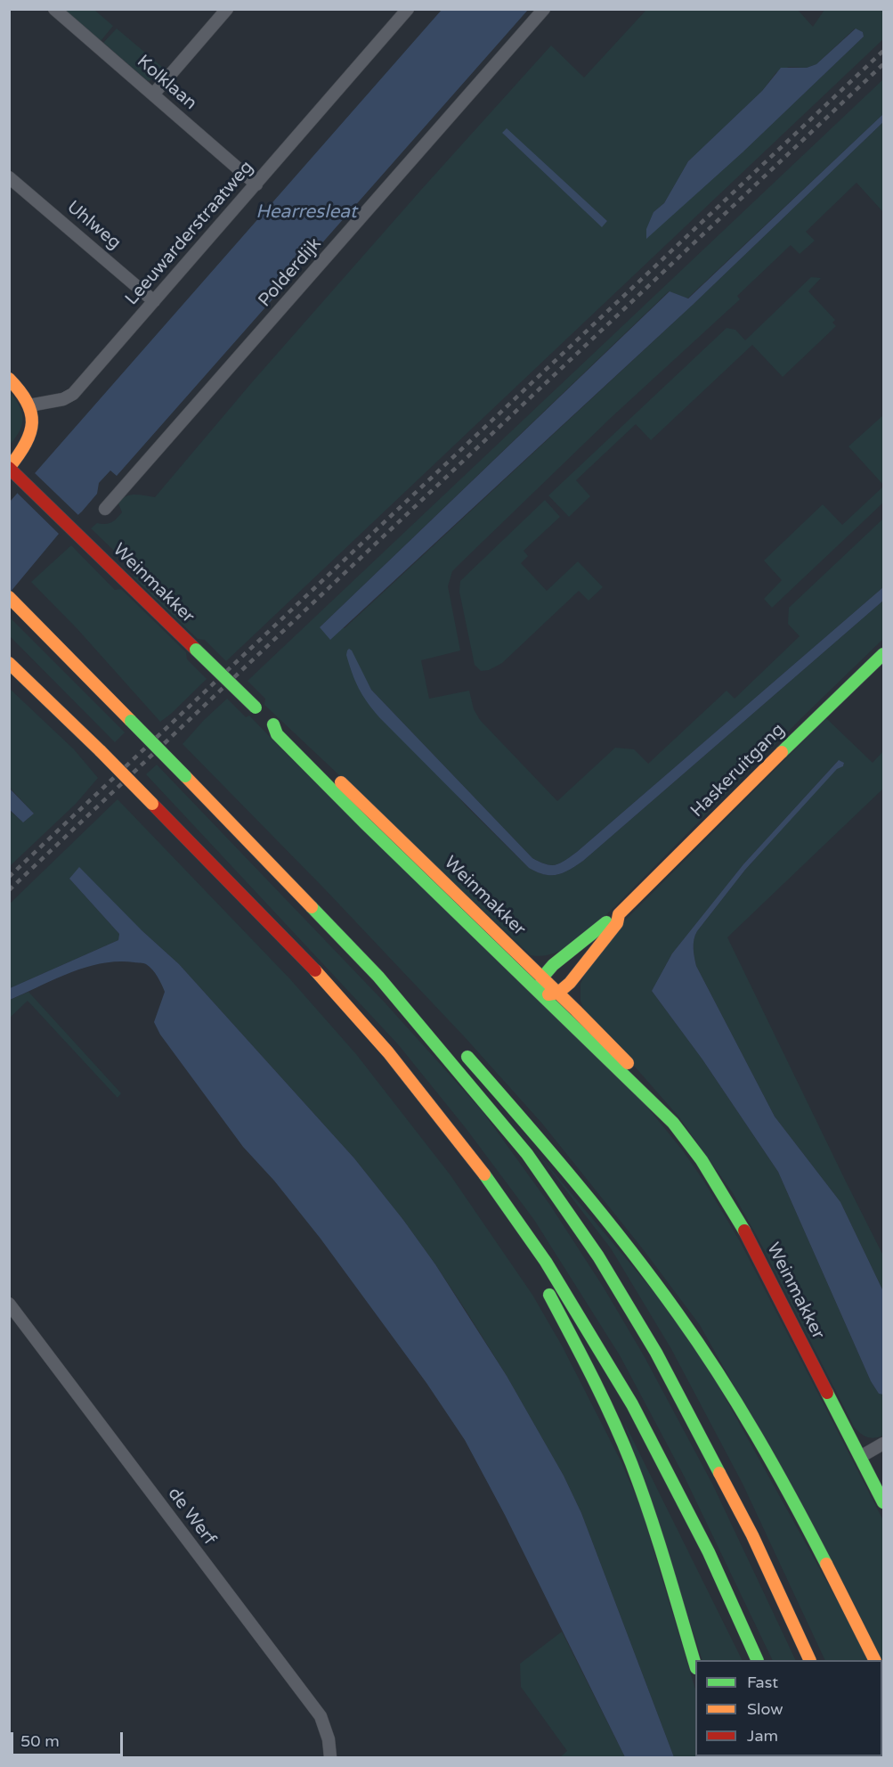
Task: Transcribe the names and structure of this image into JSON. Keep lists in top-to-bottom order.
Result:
{
  "streets": {
    "main road": ["Weinmakker", "Haskeruitgang"],
    "street": [
      "Kolklaan",
      "Uhlweg",
      "Leeuwarderstraatweg",
      "Polderdijk",
      "de Werf"
    ]
  },
  "crossings": [
    ["Kolklaan", "Leeuwarderstraatweg"],
    ["Uhlweg", "Leeuwarderstraatweg"],
    ["Weinmakker", "Haskeruitgang"]
  ],
  "water": ["Hearresleat"],
  "legend": ["Fast", "Slow", "Jam"],
  "scale_bar": "50 m"
}
